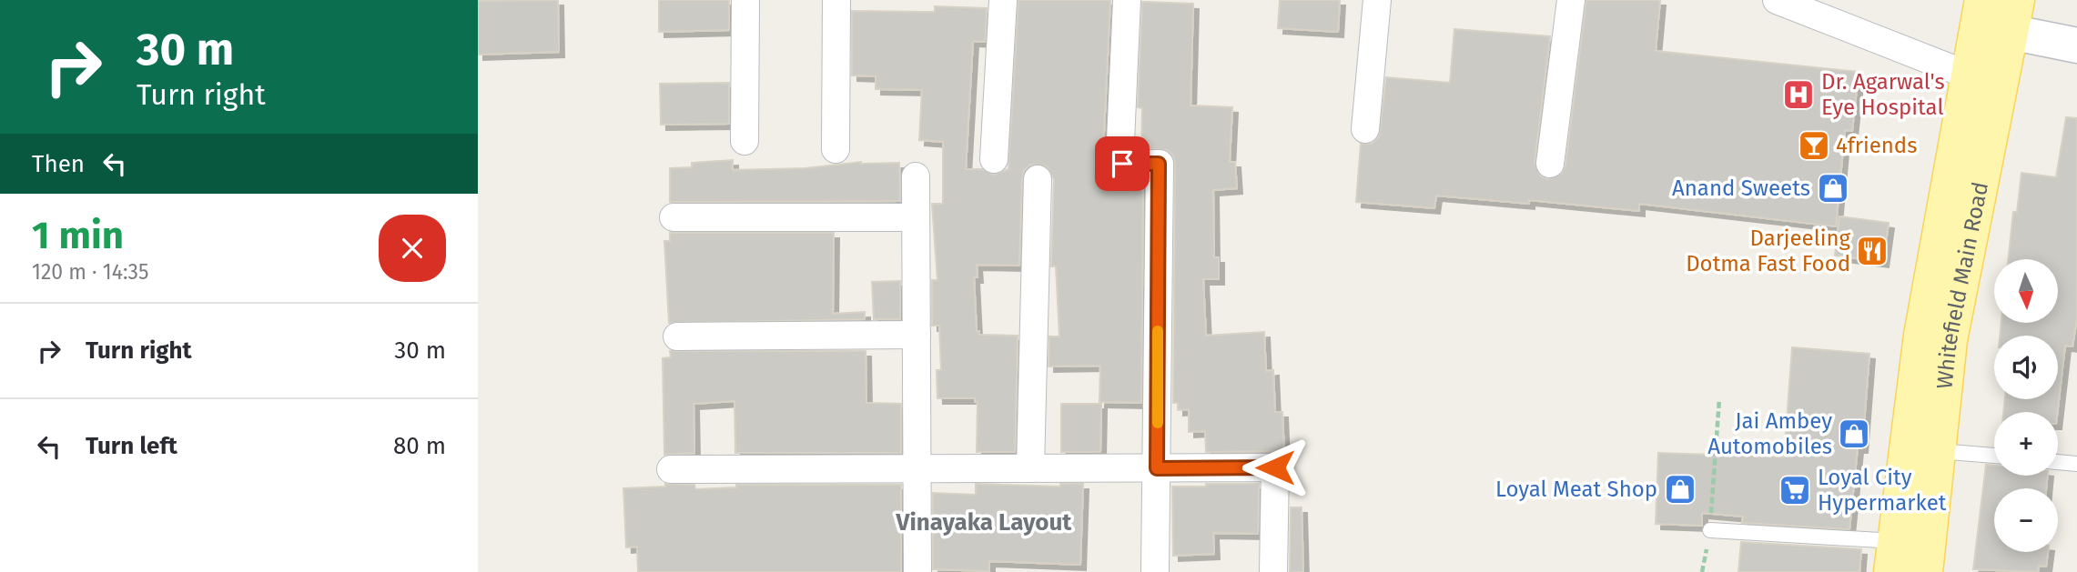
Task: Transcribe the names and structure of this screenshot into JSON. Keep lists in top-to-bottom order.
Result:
{
  "streets": {
    "main road": ["Whitefield Main Road"]
  },
  "districts": ["Vinayaka Layout"],
  "places": {
    "hospital": ["Dr. Agarwal's Eye Hospital"],
    "bar": ["4friends"],
    "shop": ["Anand Sweets", "Jai Ambey Automobiles", "Loyal Meat Shop"],
    "restaurant": ["Darjeeling Dotma Fast Food"],
    "supermarket": ["Loyal City Hypermarket"]
  },
  "north": "bottom",
  "page": {
    "turn": ["30 m", "Turn right"],
    "then": "Then",
    "heading": ["1 min", "120 m · 14:35"],
    "map_buttons": ["+", "−"],
    "list": [
      {
        "name": "Turn right",
        "value": "30 m"
      },
      {
        "name": "Turn left",
        "value": "80 m"
      }
    ]
  }
}
